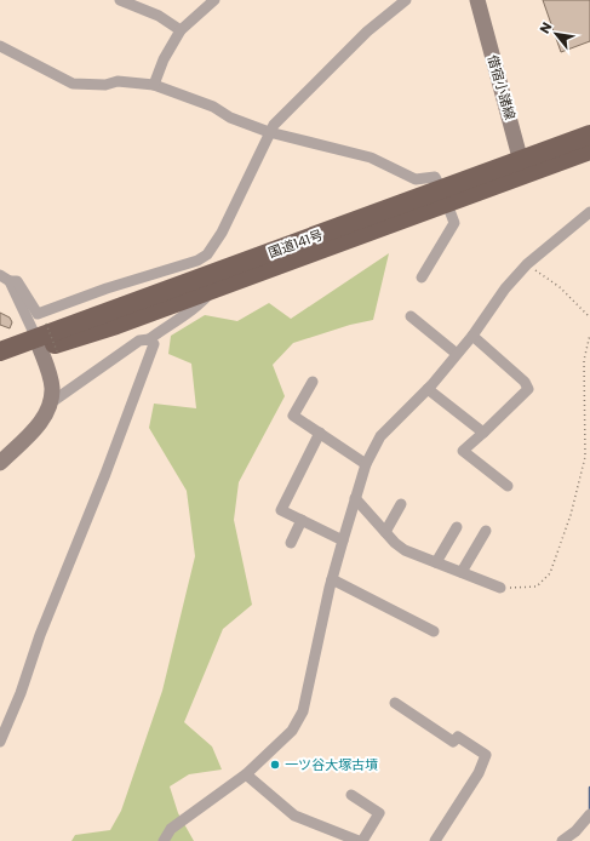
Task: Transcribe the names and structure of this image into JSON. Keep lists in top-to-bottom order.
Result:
{
  "streets": {
    "highway": ["国道141号"],
    "main road": ["借宿小諸線"]
  },
  "crossings": [
    ["借宿小諸線", "国道141号"]
  ],
  "places": ["一ツ谷大塚古墳"],
  "north": "top left"
}
